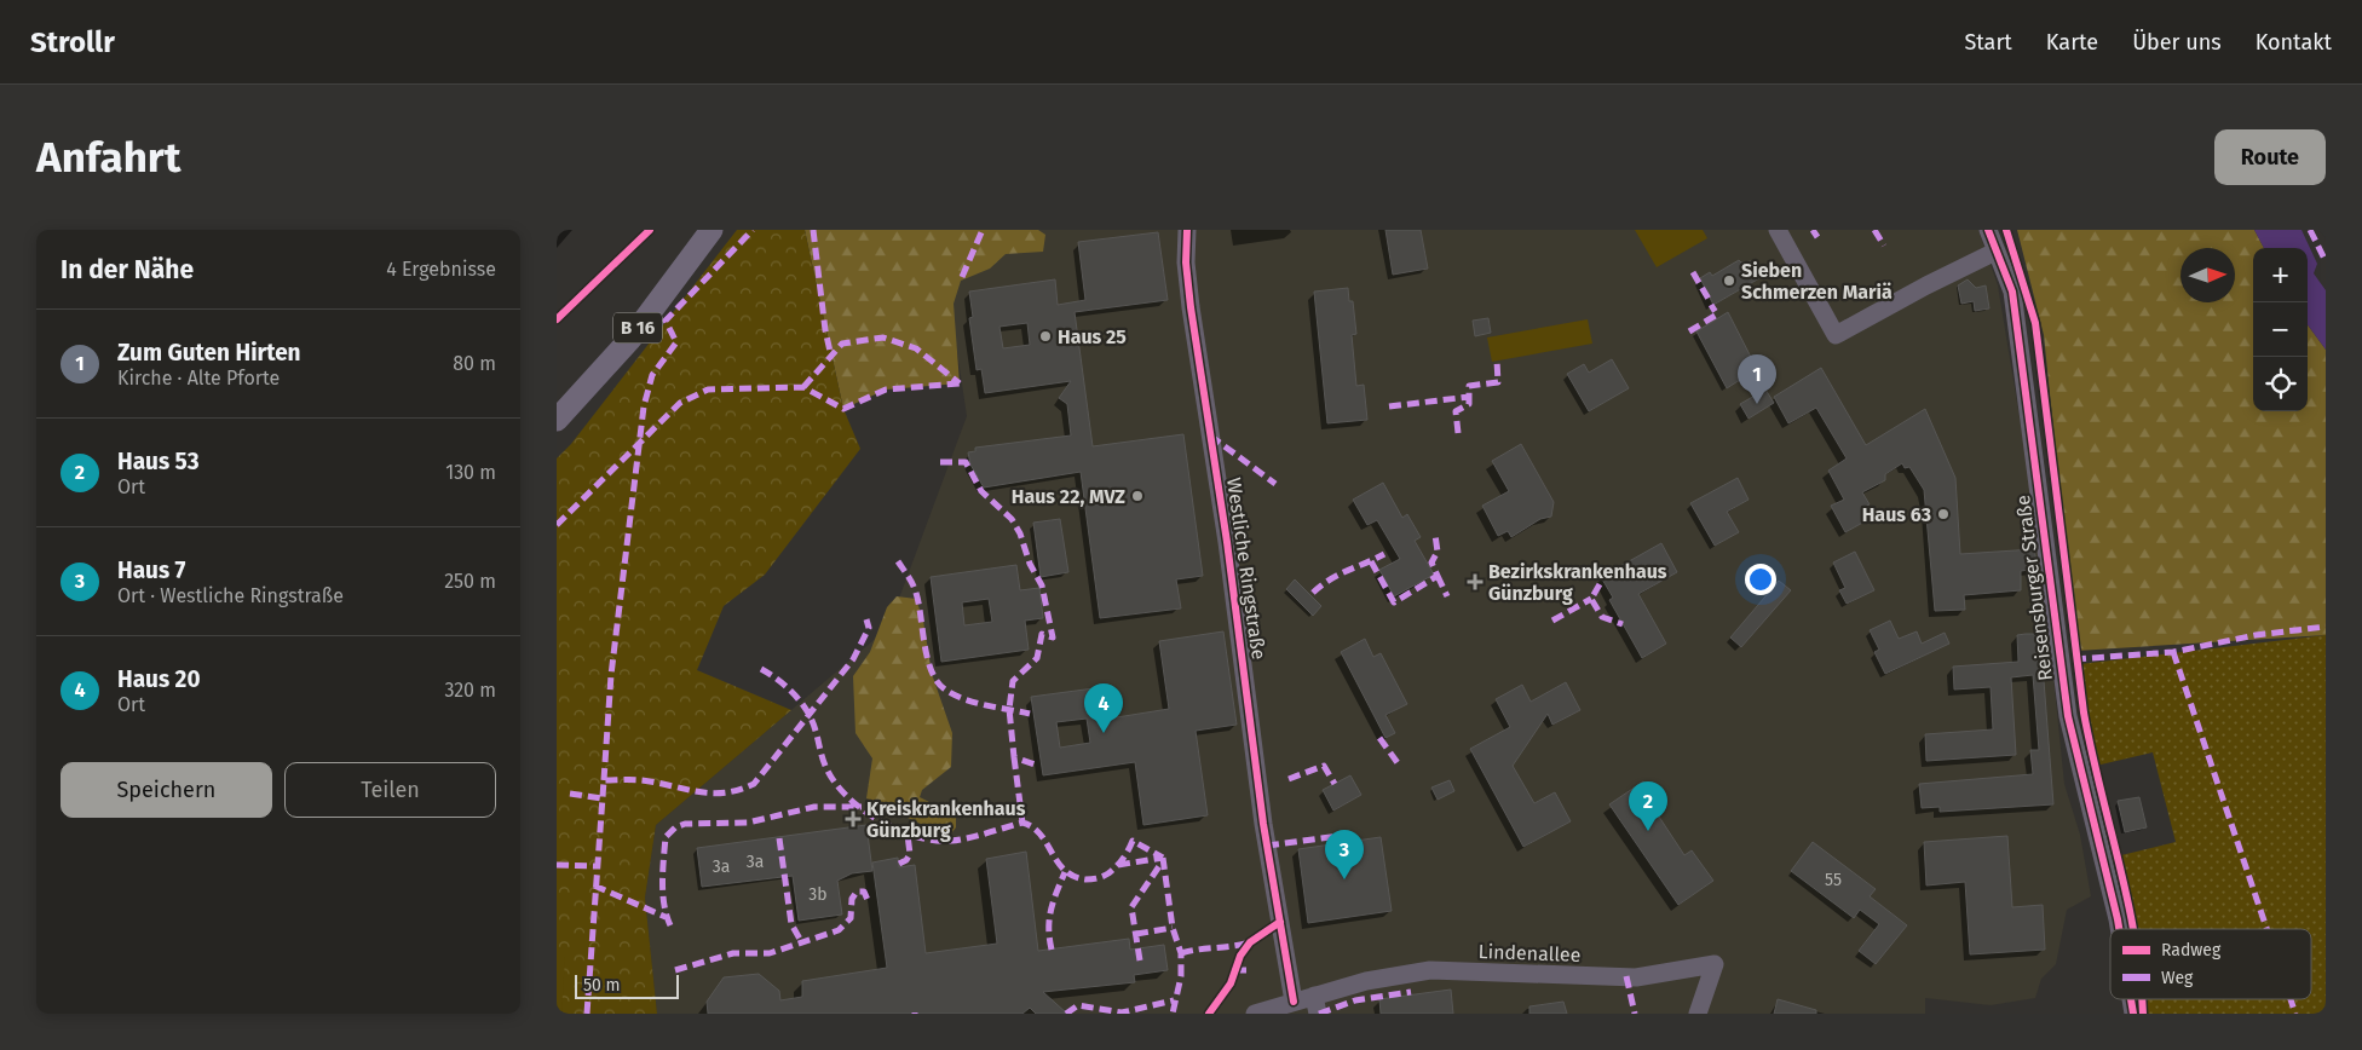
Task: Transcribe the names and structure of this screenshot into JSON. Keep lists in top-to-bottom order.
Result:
{
  "streets": {
    "main road": ["B 16"],
    "street": ["Westliche Ringstraße", "Reisensburger Straße", "Lindenallee"]
  },
  "crossings": [
    ["Westliche Ringstraße", "Lindenallee"]
  ],
  "places": {
    "other": [
      "Sieben Schmerzen Mariä",
      "Haus 25",
      "Haus 22, MVZ",
      "Haus 63"
    ],
    "health": ["Bezirkskrankenhaus Günzburg", "Kreiskrankenhaus Günzburg"]
  },
  "house_numbers": [
    "3a",
    "3a",
    "55",
    "3b"
  ],
  "legend": ["Radweg", "Weg"],
  "scale_bar": "50 m",
  "north": "right",
  "page": {
    "header": "Strollr",
    "nav": [
      "Start",
      "Karte",
      "Über uns",
      "Kontakt"
    ],
    "buttons": [
      "Route",
      ["Speichern", "Teilen"]
    ],
    "title": "Anfahrt",
    "heading": ["In der Nähe", "4 Ergebnisse"],
    "map_buttons": ["+", "−"],
    "list": [
      {
        "mark": "1",
        "name": "Zum Guten Hirten",
        "note": "Kirche · Alte Pforte",
        "value": "80 m"
      },
      {
        "mark": "2",
        "name": "Haus 53",
        "note": "Ort",
        "value": "130 m"
      },
      {
        "mark": "3",
        "name": "Haus 7",
        "note": "Ort · Westliche Ringstraße",
        "value": "250 m"
      },
      {
        "mark": "4",
        "name": "Haus 20",
        "note": "Ort",
        "value": "320 m"
      }
    ],
    "pins": [
      "1",
      "4",
      "2",
      "3"
    ],
    "scale": "50 m"
  }
}
